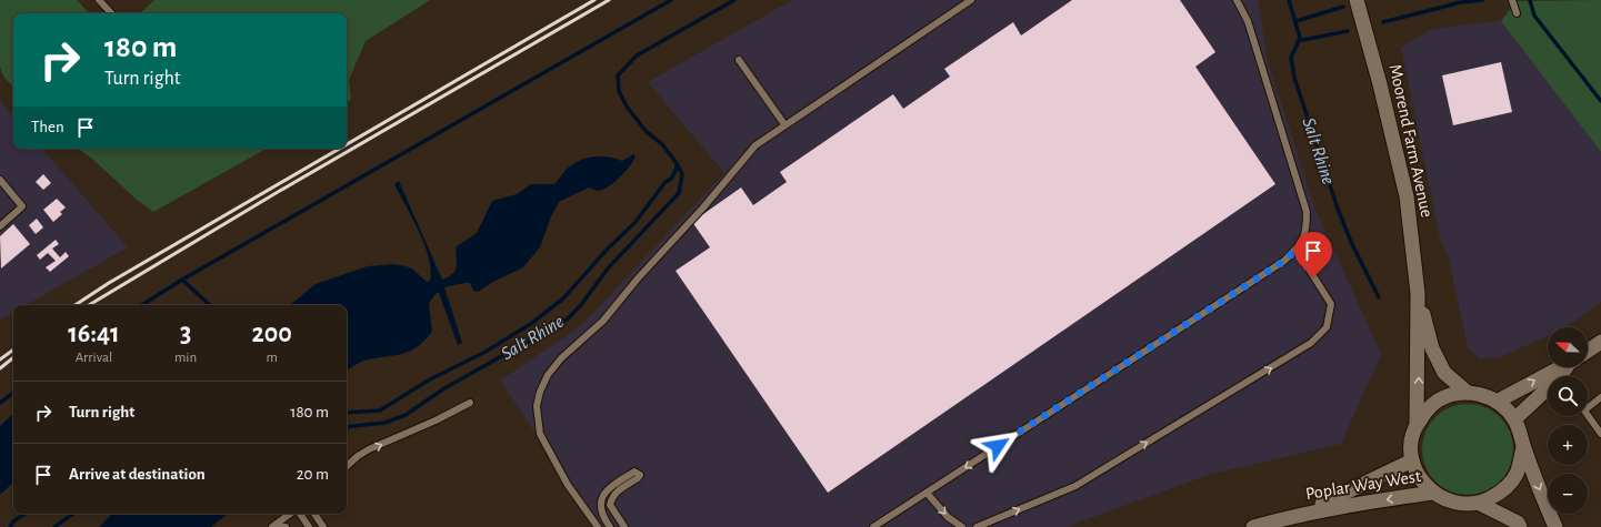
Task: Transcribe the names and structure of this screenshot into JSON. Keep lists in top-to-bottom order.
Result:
{
  "streets": {
    "street": ["Moorend Farm Avenue", "Poplar Way West"]
  },
  "crossings": [
    ["Moorend Farm Avenue", "Poplar Way West"]
  ],
  "water": ["Salt Rhine"],
  "north": "left",
  "page": {
    "turn": ["180 m", "Turn right"],
    "then": "Then",
    "eta": [
      "16:41",
      "Arrival",
      "3",
      "min",
      "200",
      "m"
    ],
    "map_buttons": ["+", "−"],
    "list": [
      {
        "name": "Turn right",
        "value": "180 m"
      },
      {
        "name": "Arrive at destination",
        "value": "20 m"
      }
    ]
  }
}
